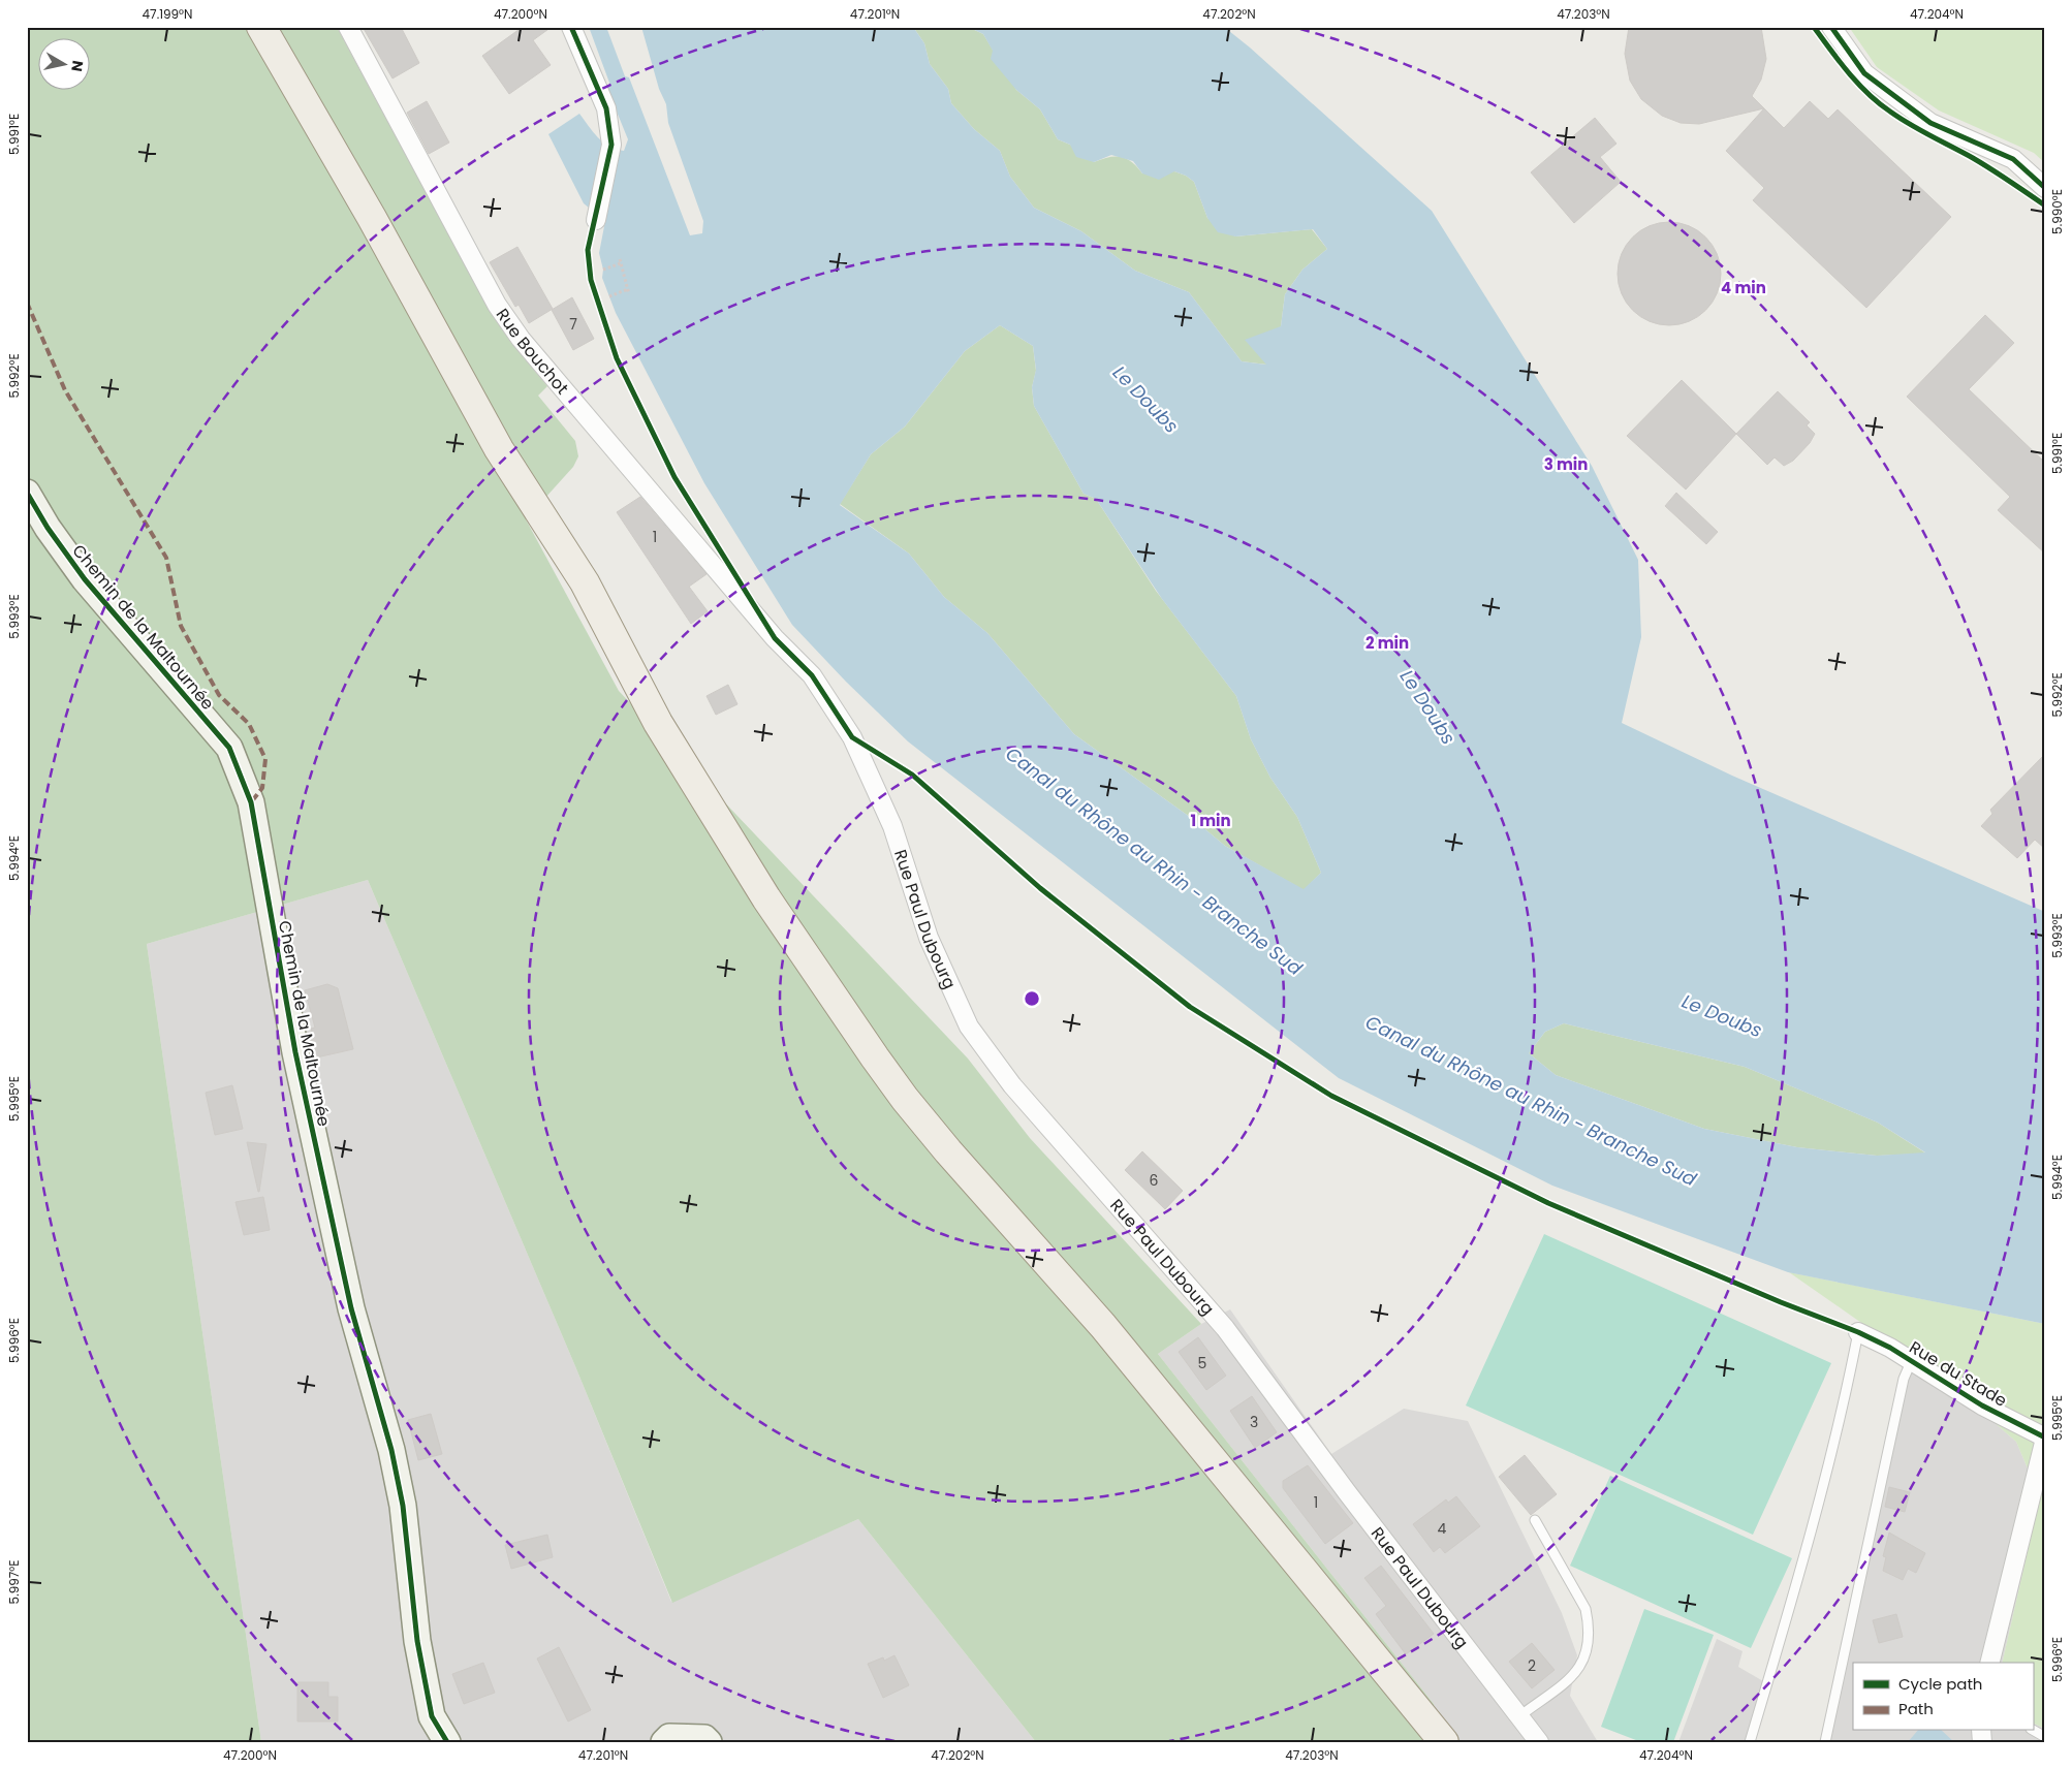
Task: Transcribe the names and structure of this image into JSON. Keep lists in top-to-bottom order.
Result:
{
  "streets": {
    "street": [
      "Rue Bouchot",
      "Chemin de la Maltournée",
      "Rue Paul Dubourg",
      "Rue du Stade"
    ]
  },
  "crossings": [
    ["Rue Bouchot", "Rue Paul Dubourg"]
  ],
  "water": ["Le Doubs", "Canal du Rhône au Rhin - Branche Sud"],
  "house_numbers": [
    "7",
    "1",
    "6",
    "5",
    "3",
    "1",
    "4",
    "2"
  ],
  "legend": ["Cycle path", "Path"],
  "north": "right",
  "coordinates": [
    "47.199°N",
    "47.200°N",
    "47.201°N",
    "47.202°N",
    "47.203°N",
    "47.204°N",
    "5.991°E",
    "5.990°E",
    "5.992°E",
    "5.993°E",
    "5.994°E",
    "5.995°E",
    "5.996°E",
    "5.997°E"
  ],
  "rings": [
    "4 min",
    "3 min",
    "2 min",
    "1 min"
  ]
}
